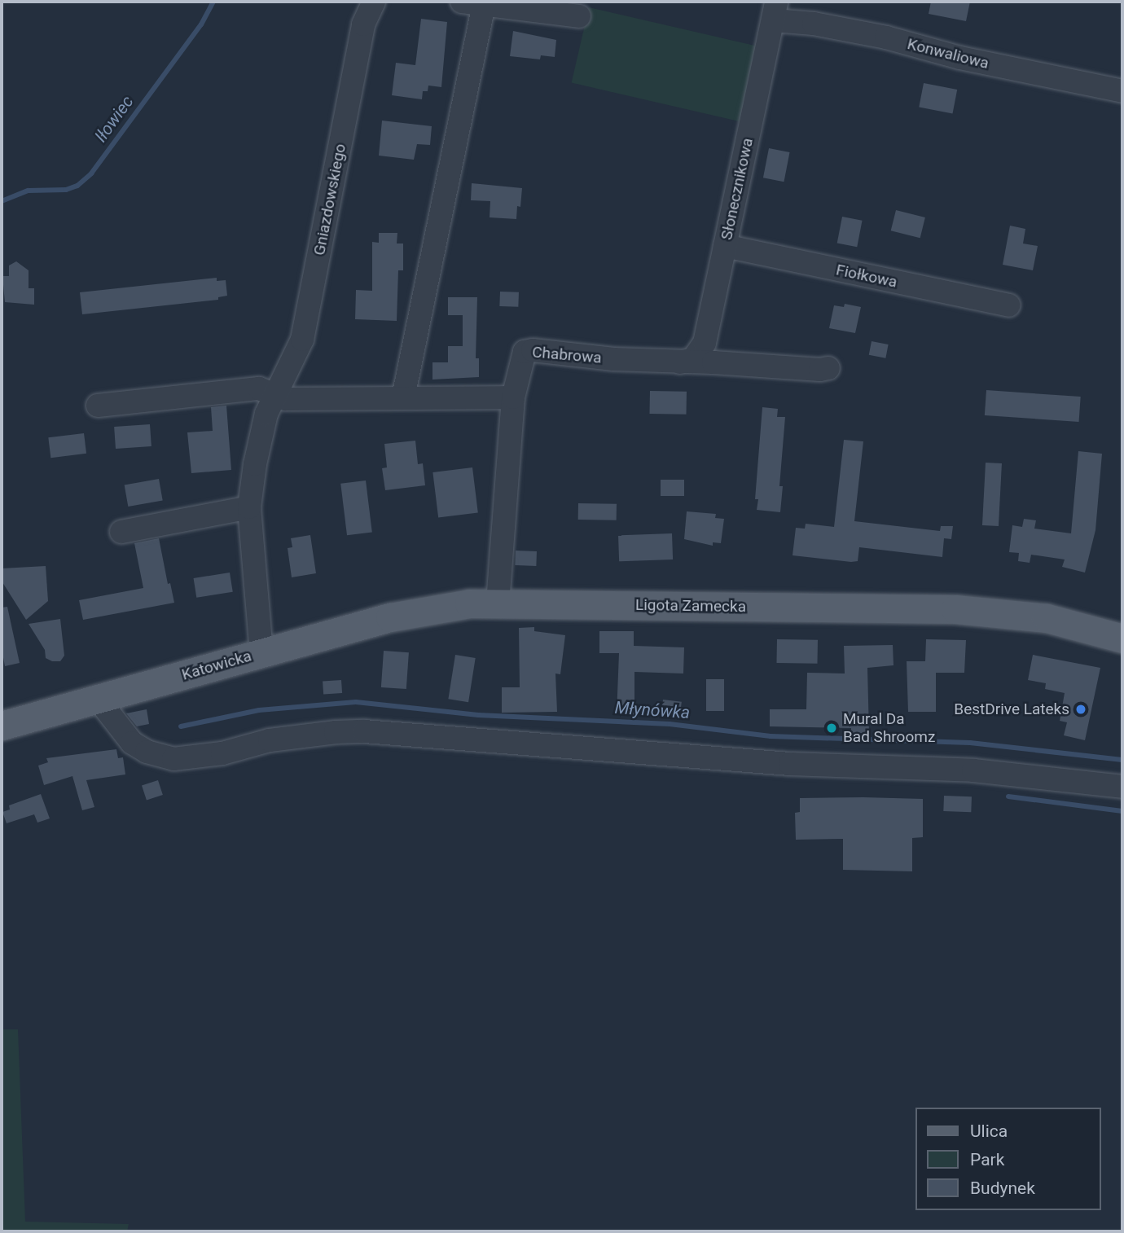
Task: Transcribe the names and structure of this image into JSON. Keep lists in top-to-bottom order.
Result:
{
  "streets": {
    "main road": ["Ligota Zamecka", "Katowicka"],
    "street": [
      "Konwaliowa",
      "Słonecznikowa",
      "Gniazdowskiego",
      "Fiołkowa",
      "Chabrowa"
    ]
  },
  "crossings": [
    ["Konwaliowa", "Słonecznikowa"],
    ["Słonecznikowa", "Fiołkowa"],
    ["Słonecznikowa", "Chabrowa"],
    ["Gniazdowskiego", "Katowicka"],
    ["Chabrowa", "Ligota Zamecka"],
    ["Ligota Zamecka", "Katowicka"]
  ],
  "water": ["Iłowiec", "Młynówka"],
  "places": ["BestDrive Lateks", "Mural Da Bad Shroomz"],
  "legend": ["Ulica", "Park", "Budynek"]
}
